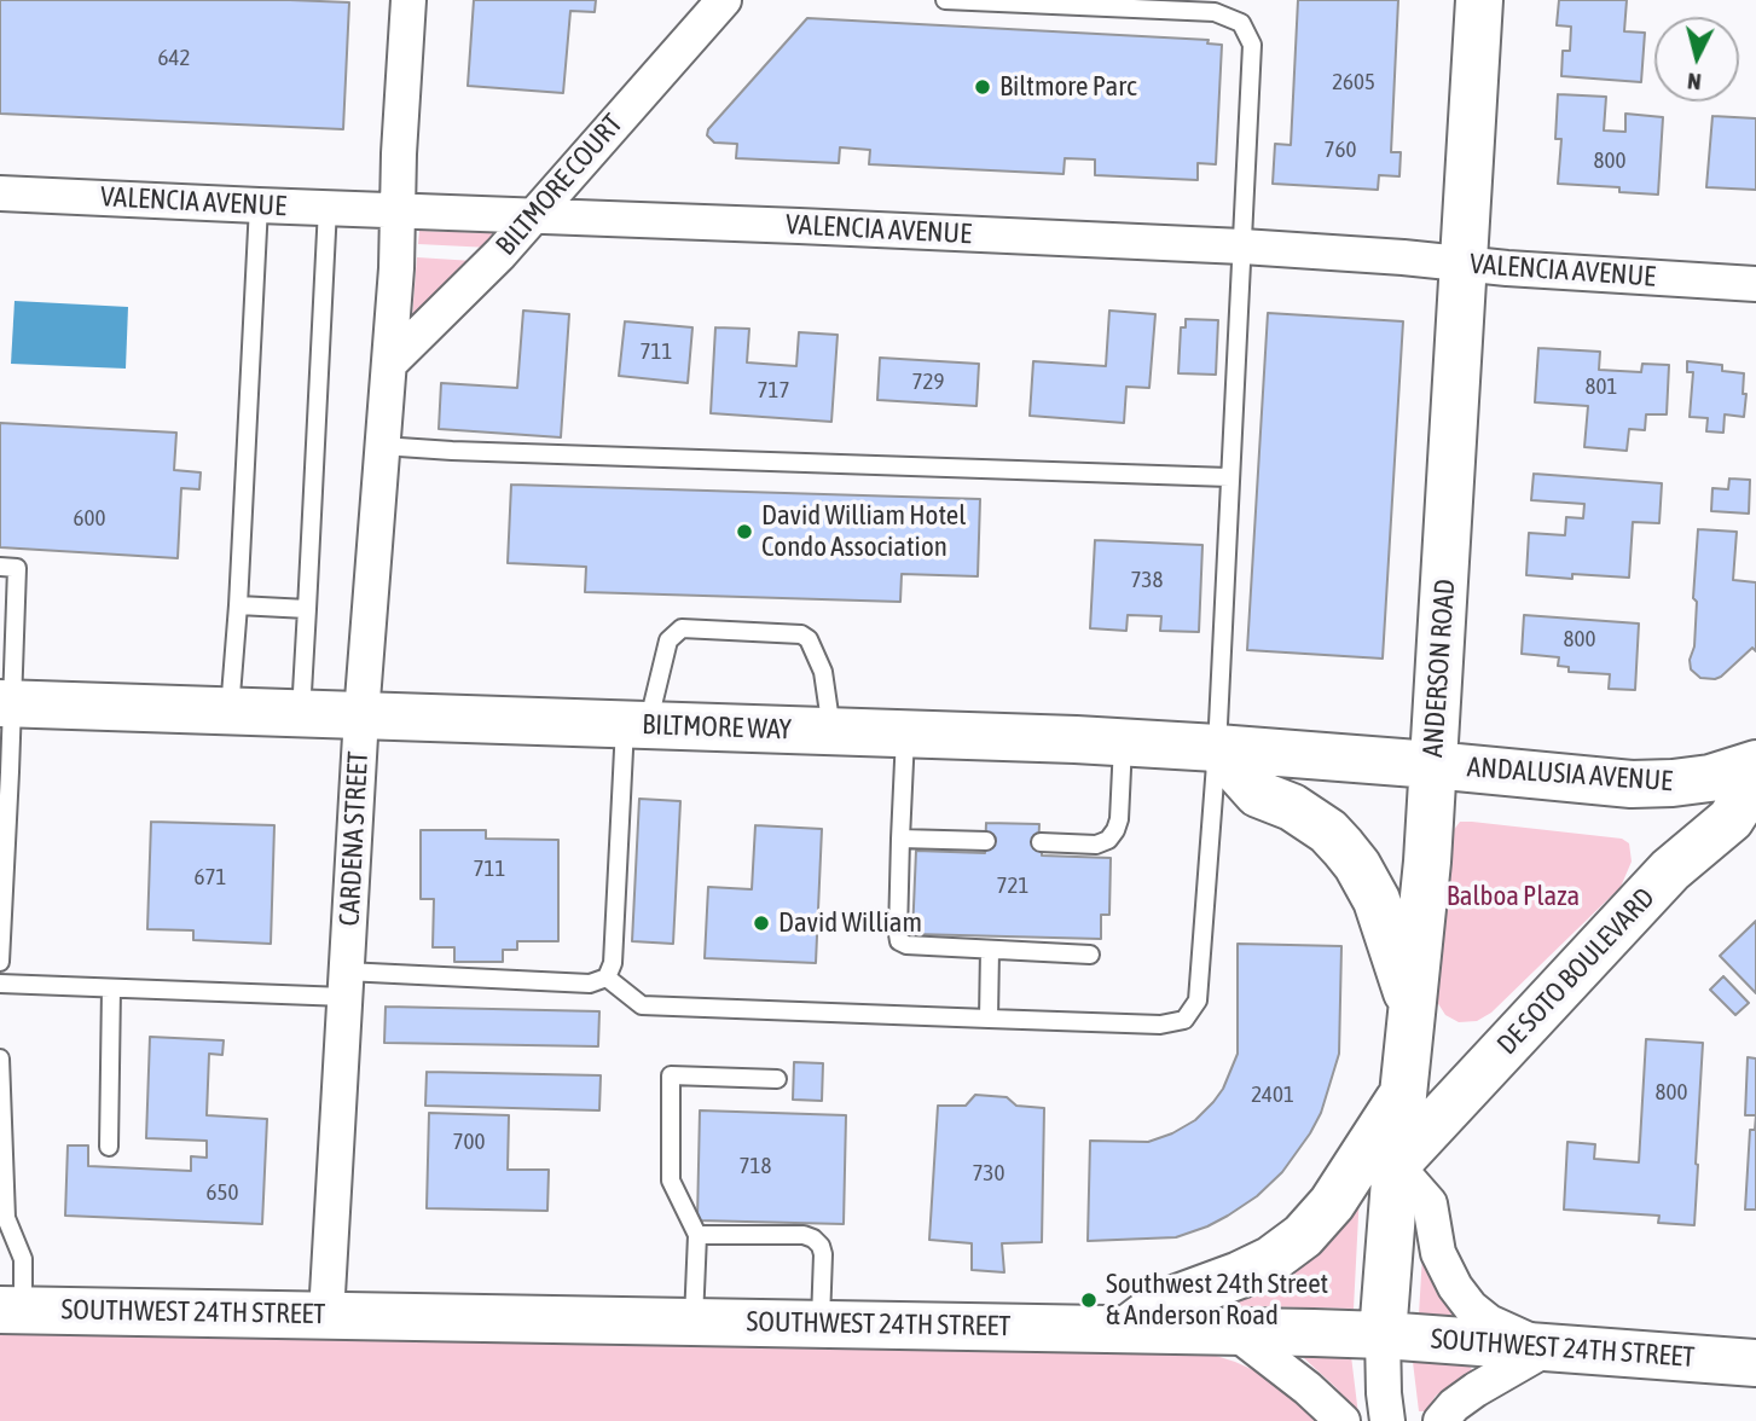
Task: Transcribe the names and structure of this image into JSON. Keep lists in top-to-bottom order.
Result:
{
  "streets": {
    "street": [
      "BILTMORE COURT",
      "VALENCIA AVENUE",
      "ANDERSON ROAD",
      "BILTMORE WAY",
      "ANDALUSIA AVENUE",
      "CARDENA STREET",
      "DE SOTO BOULEVARD",
      "SOUTHWEST 24TH STREET"
    ]
  },
  "crossings": [
    ["BILTMORE COURT", "VALENCIA AVENUE"],
    ["BILTMORE COURT", "CARDENA STREET"],
    ["VALENCIA AVENUE", "ANDERSON ROAD"],
    ["VALENCIA AVENUE", "CARDENA STREET"],
    ["ANDERSON ROAD", "BILTMORE WAY"],
    ["ANDERSON ROAD", "ANDALUSIA AVENUE"],
    ["ANDERSON ROAD", "DE SOTO BOULEVARD"],
    ["ANDERSON ROAD", "SOUTHWEST 24TH STREET"],
    ["BILTMORE WAY", "ANDALUSIA AVENUE"],
    ["BILTMORE WAY", "CARDENA STREET"],
    ["CARDENA STREET", "SOUTHWEST 24TH STREET"]
  ],
  "parks": ["Balboa Plaza"],
  "places": [
    "Biltmore Parc",
    "David William Hotel Condo Association",
    "David William",
    "Southwest 24th Street & Anderson Road"
  ],
  "house_numbers": [
    "642",
    "2605",
    "760",
    "800",
    "711",
    "729",
    "801",
    "717",
    "600",
    "738",
    "800",
    "711",
    "671",
    "721",
    "800",
    "2401",
    "700",
    "718",
    "730",
    "650"
  ],
  "north": "bottom"
}
